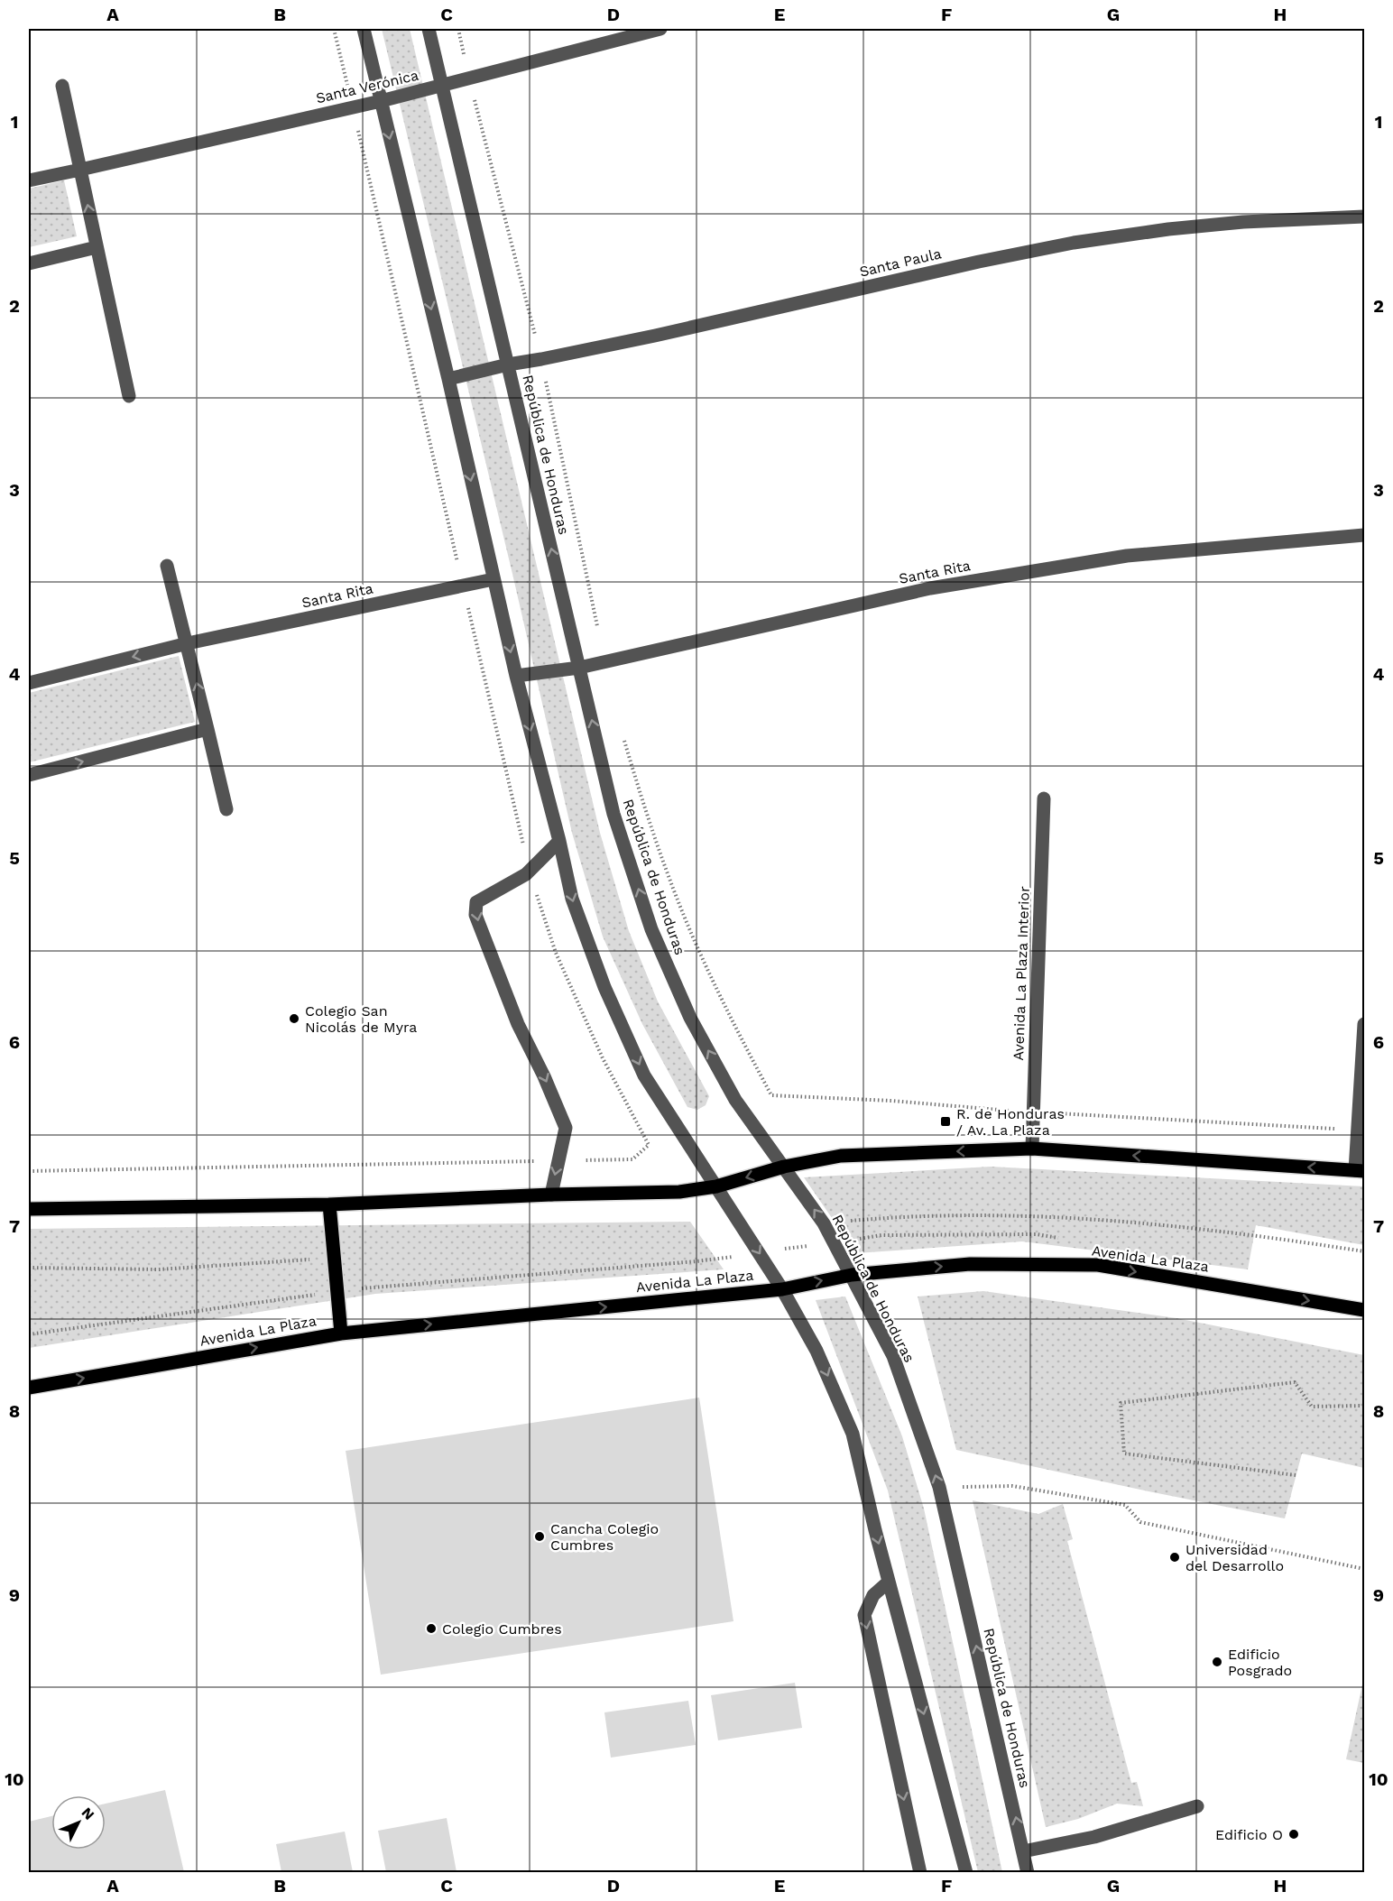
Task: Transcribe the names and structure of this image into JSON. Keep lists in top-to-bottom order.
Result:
{
  "streets": {
    "main road": ["Avenida La Plaza"],
    "street": [
      "Santa Verónica",
      "Santa Paula",
      "República de Honduras",
      "Santa Rita",
      "Avenida La Plaza Interior"
    ]
  },
  "crossings": [
    ["Santa Verónica", "República de Honduras"],
    ["Santa Paula", "República de Honduras"],
    ["República de Honduras", "Santa Rita"],
    ["República de Honduras", "Avenida La Plaza"]
  ],
  "places": {
    "other": [
      "Colegio San Nicolás de Myra",
      "Cancha Colegio Cumbres",
      "Universidad del Desarrollo",
      "Colegio Cumbres",
      "Edificio Posgrado",
      "Edificio O"
    ],
    "transit": ["R. de Honduras / Av. La Plaza"]
  },
  "north": "top right",
  "grid": {
    "columns": [
      "A",
      "B",
      "C",
      "D",
      "E",
      "F",
      "G",
      "H"
    ],
    "rows": [
      "1",
      "2",
      "3",
      "4",
      "5",
      "6",
      "7",
      "8",
      "9",
      "10"
    ]
  }
}
